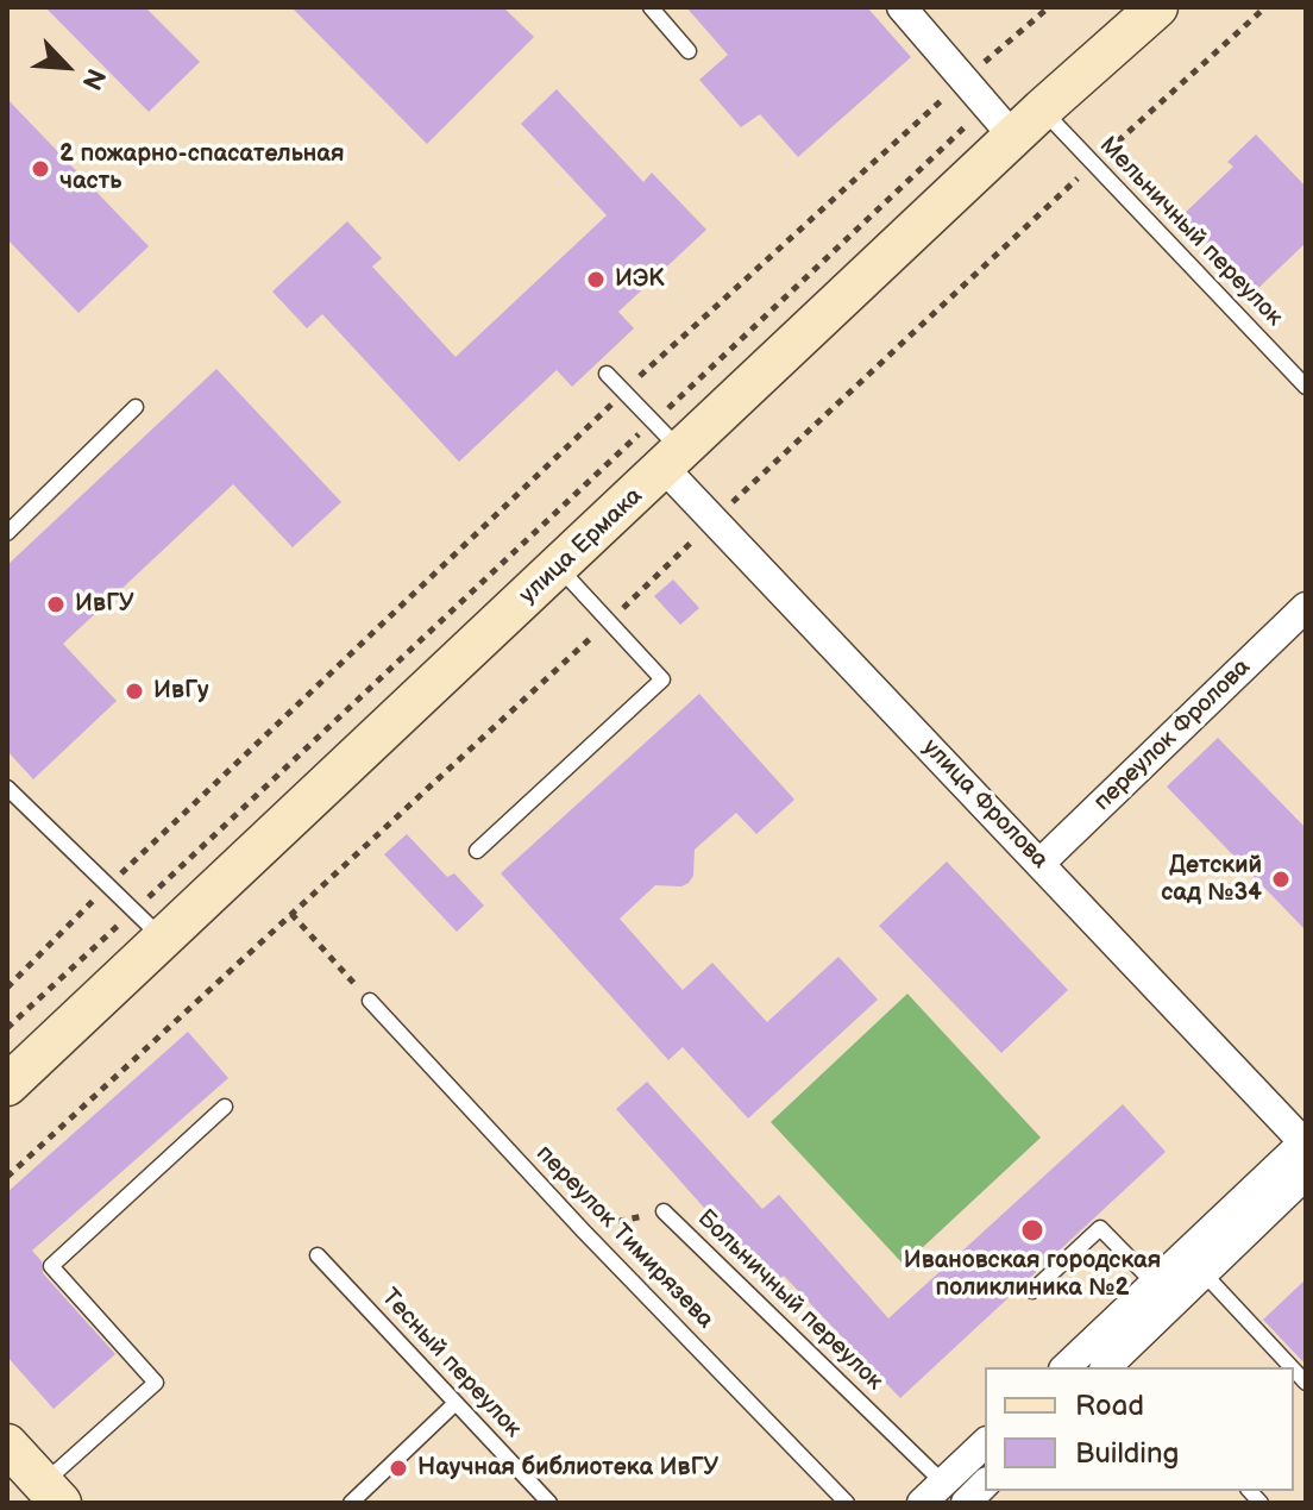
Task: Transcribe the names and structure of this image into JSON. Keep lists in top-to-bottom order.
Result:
{
  "streets": {
    "main road": ["улица Ермака"],
    "street": ["переулок Фролова", "улица Фролова"],
    "lane": [
      "Мельничный переулок",
      "переулок Тимирязева",
      "Больничный переулок",
      "Тесный переулок"
    ]
  },
  "crossings": [
    ["Мельничный переулок", "улица Ермака"],
    ["улица Ермака", "улица Фролова"],
    ["переулок Фролова", "улица Фролова"],
    ["переулок Тимирязева", "Больничный переулок"]
  ],
  "places": [
    "2 пожарно-спасательная часть",
    "ИЭК",
    "ИвГУ",
    "ИвГу",
    "Детский сад №34",
    "Ивановская городская поликлиника №2",
    "Научная библиотека ИвГУ"
  ],
  "legend": ["Road", "Building"],
  "north": "bottom right"
}
